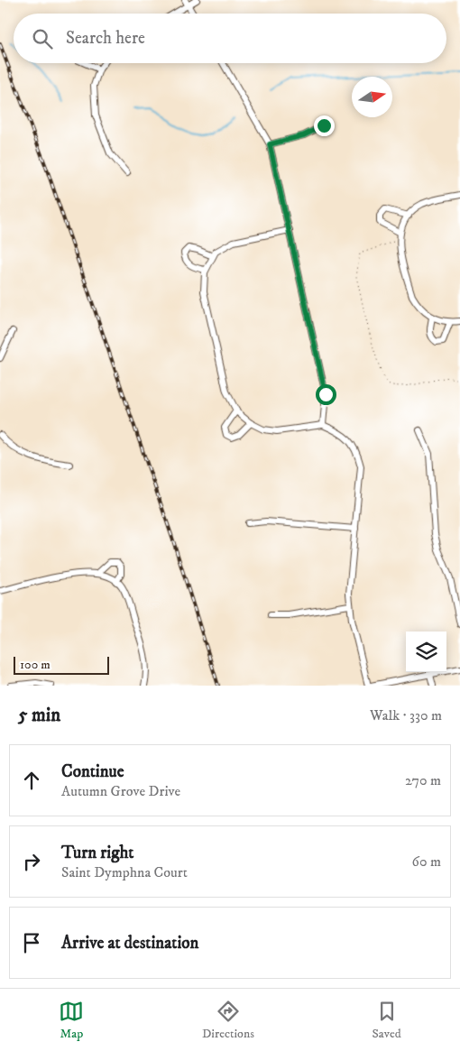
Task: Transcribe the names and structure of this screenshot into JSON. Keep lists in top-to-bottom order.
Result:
{
  "scale_bar": "100 m",
  "north": "right",
  "page": {
    "search": "Search here",
    "scale": "100 m",
    "heading": ["5 min", "Walk · 330 m"],
    "list": [
      ["Continue", "Autumn Grove Drive", "270 m"],
      ["Turn right", "Saint Dymphna Court", "60 m"],
      "Arrive at destination"
    ],
    "nav": ["Map", "Directions", "Saved"]
  }
}
